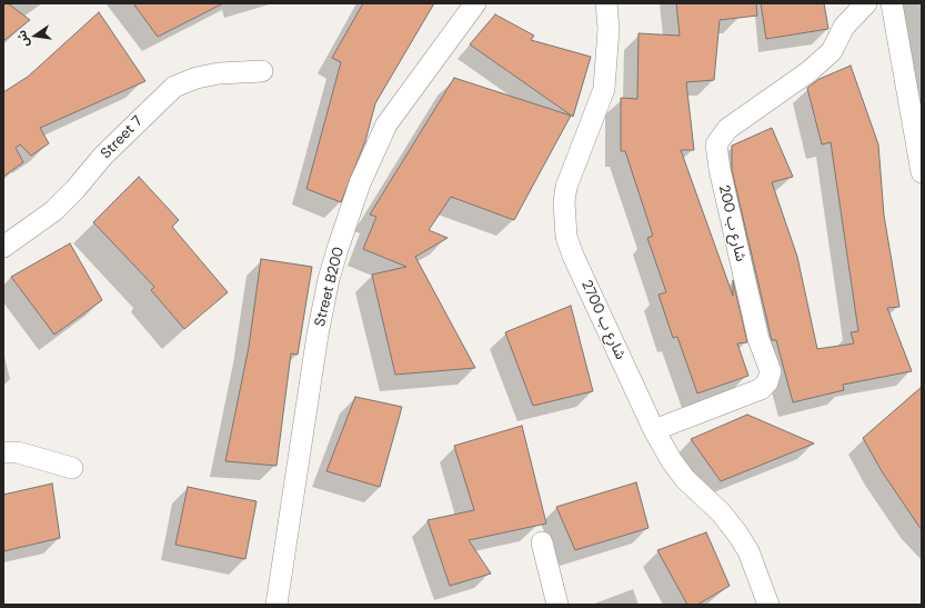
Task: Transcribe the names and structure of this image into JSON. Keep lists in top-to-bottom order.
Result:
{
  "streets": {
    "street": [
      "Street 7",
      "شارع ب 200",
      "Street B200",
      "شارع ب 2700"
    ]
  },
  "crossings": [
    ["شارع ب 200", "شارع ب 2700"]
  ],
  "north": "left"
}
